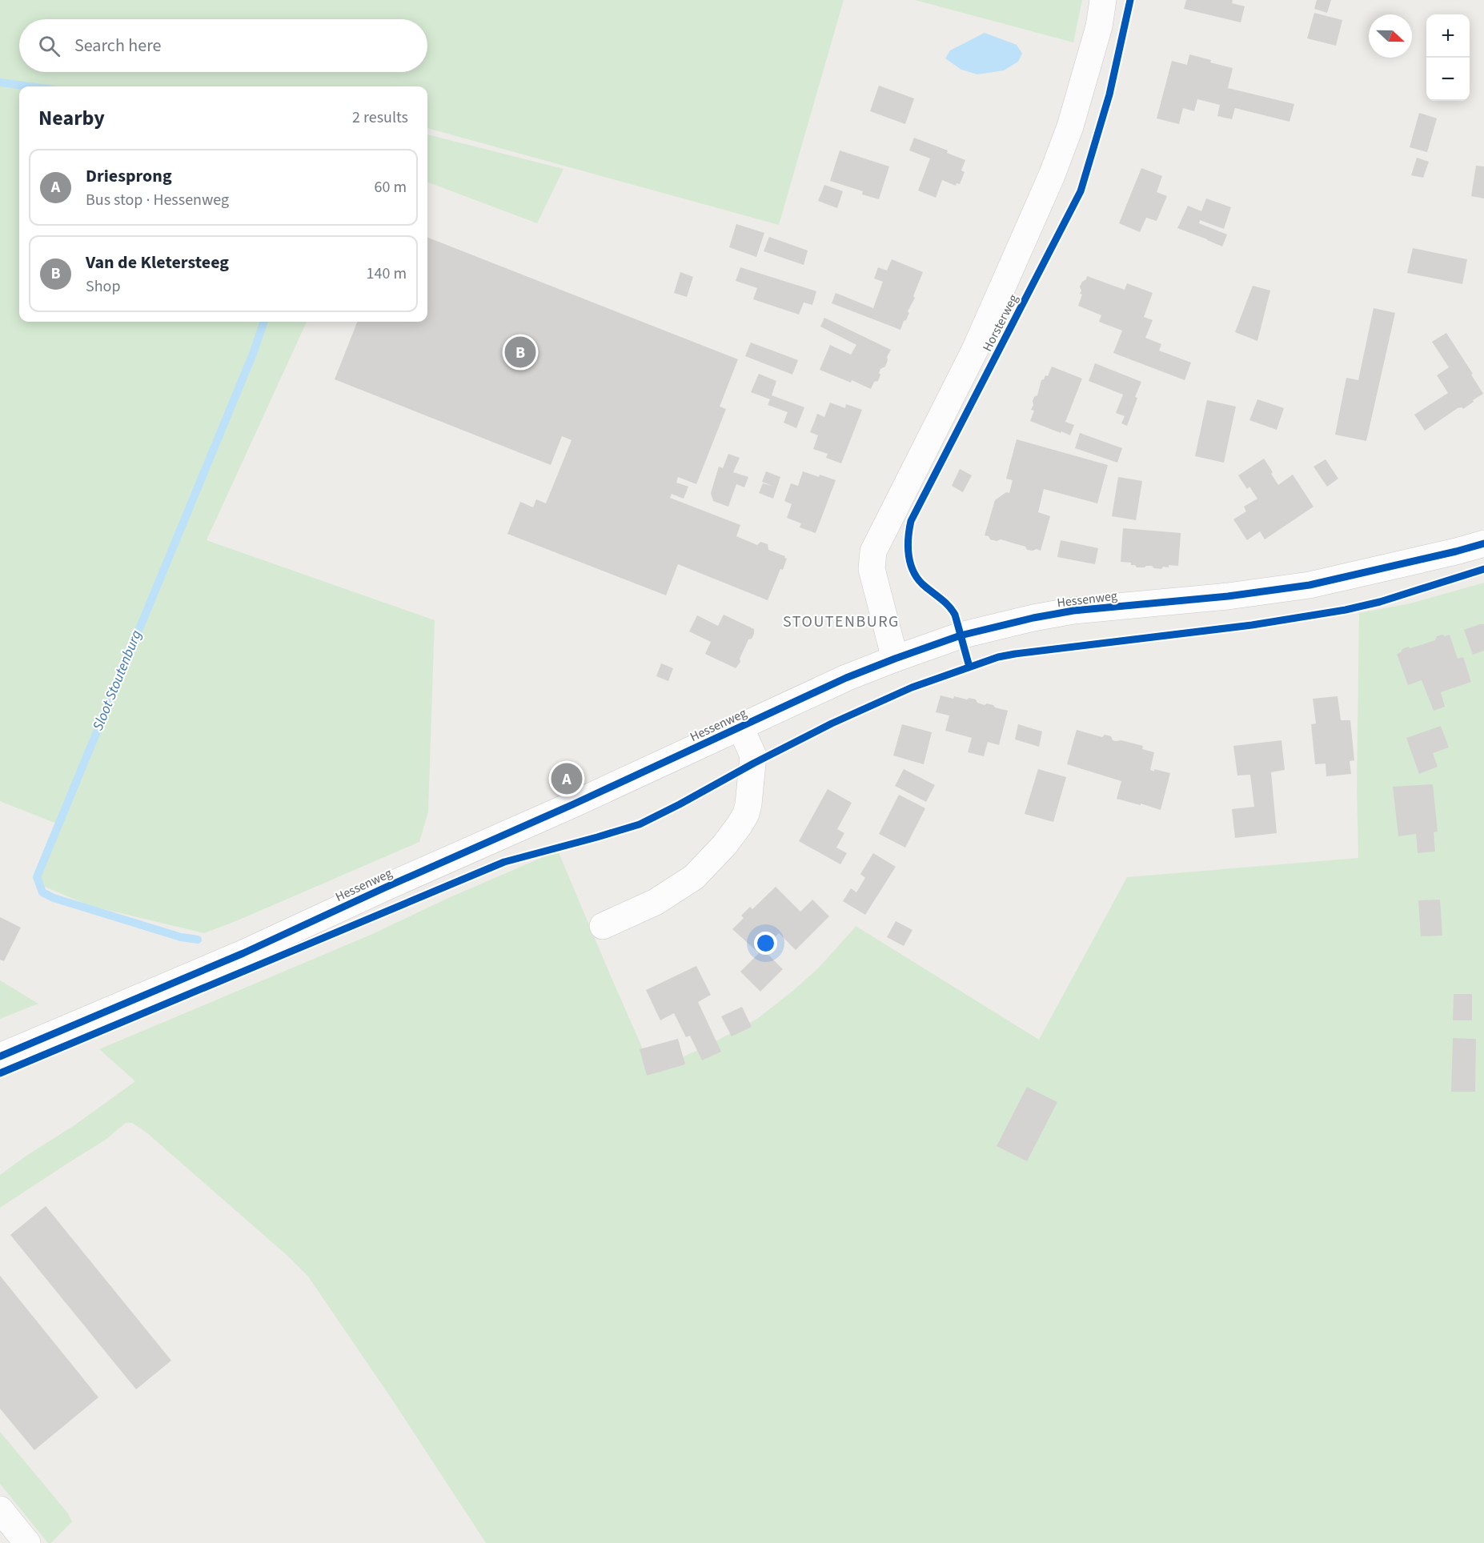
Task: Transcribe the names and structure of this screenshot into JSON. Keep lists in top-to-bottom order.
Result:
{
  "streets": {
    "street": ["Horsterweg", "Hessenweg"]
  },
  "crossings": [
    ["Horsterweg", "Hessenweg"]
  ],
  "districts": ["STOUTENBURG"],
  "water": ["Sloot Stoutenburg"],
  "north": "right",
  "page": {
    "map_buttons": ["+", "−"],
    "search": "Search here",
    "heading": ["Nearby", "2 results"],
    "list": [
      {
        "mark": "A",
        "name": "Driesprong",
        "note": "Bus stop · Hessenweg",
        "value": "60 m"
      },
      {
        "mark": "B",
        "name": "Van de Kletersteeg",
        "note": "Shop",
        "value": "140 m"
      }
    ],
    "pins": ["B", "A"]
  }
}
